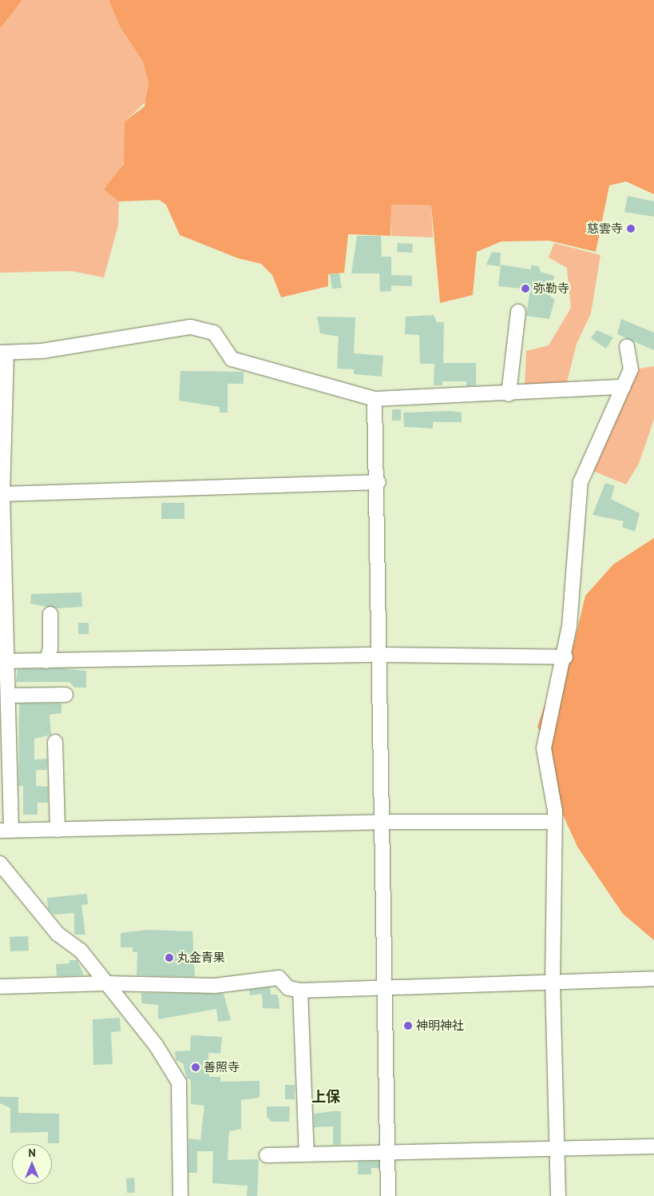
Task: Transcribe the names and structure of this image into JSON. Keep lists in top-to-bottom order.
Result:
{
  "districts": ["上保"],
  "places": [
    "慈雲寺",
    "弥勒寺",
    "丸金青果",
    "神明神社",
    "善照寺"
  ],
  "north": "top"
}
